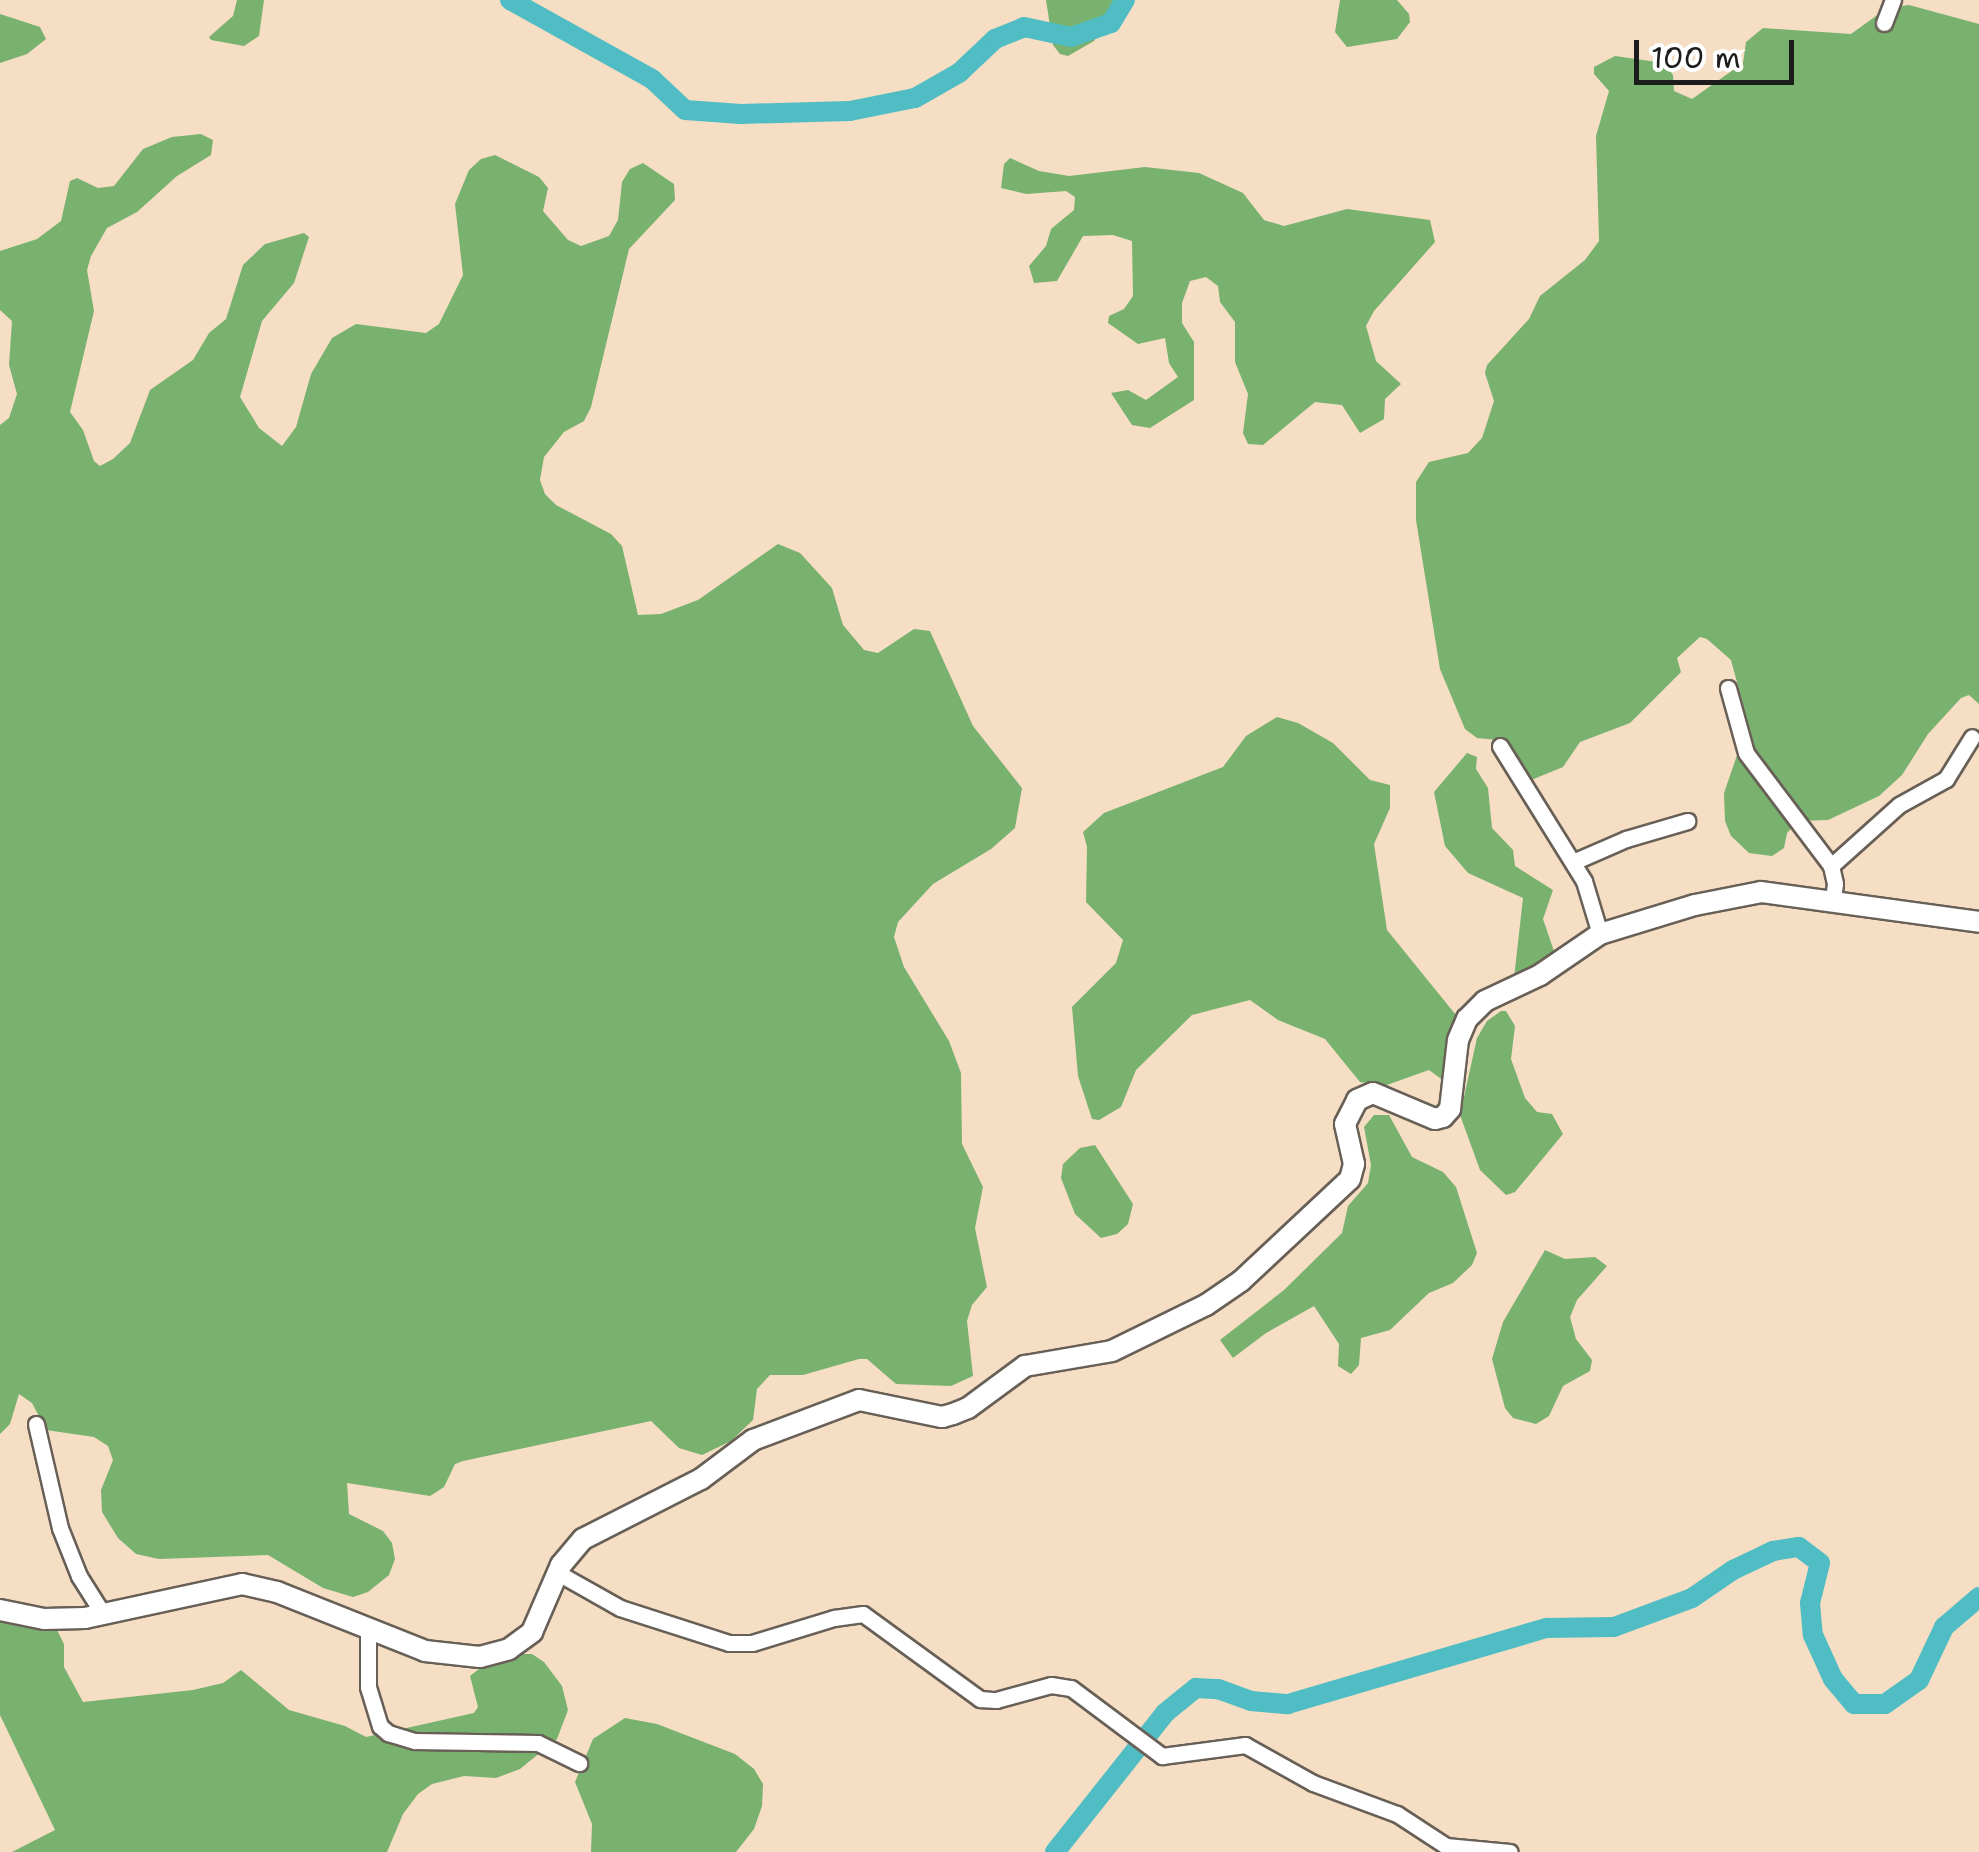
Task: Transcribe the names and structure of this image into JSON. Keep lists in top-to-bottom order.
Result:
{
  "scale_bar": "100 m"
}
